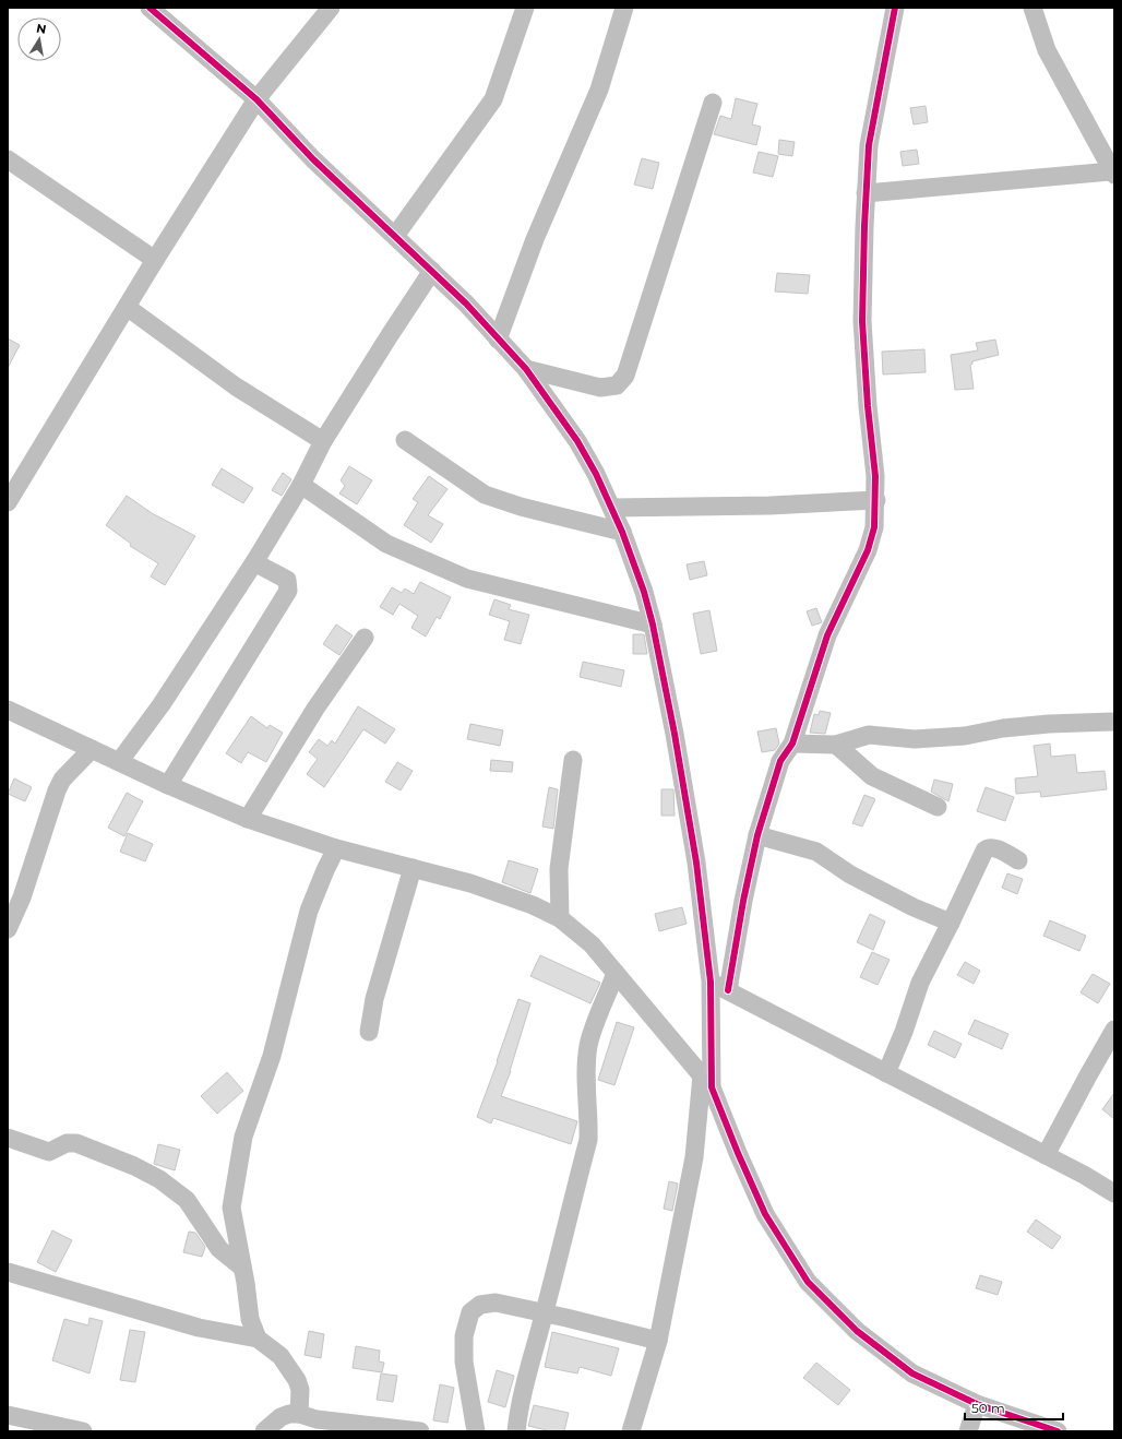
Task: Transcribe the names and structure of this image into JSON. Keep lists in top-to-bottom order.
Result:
{
  "scale_bar": "50 m",
  "north": "top"
}
